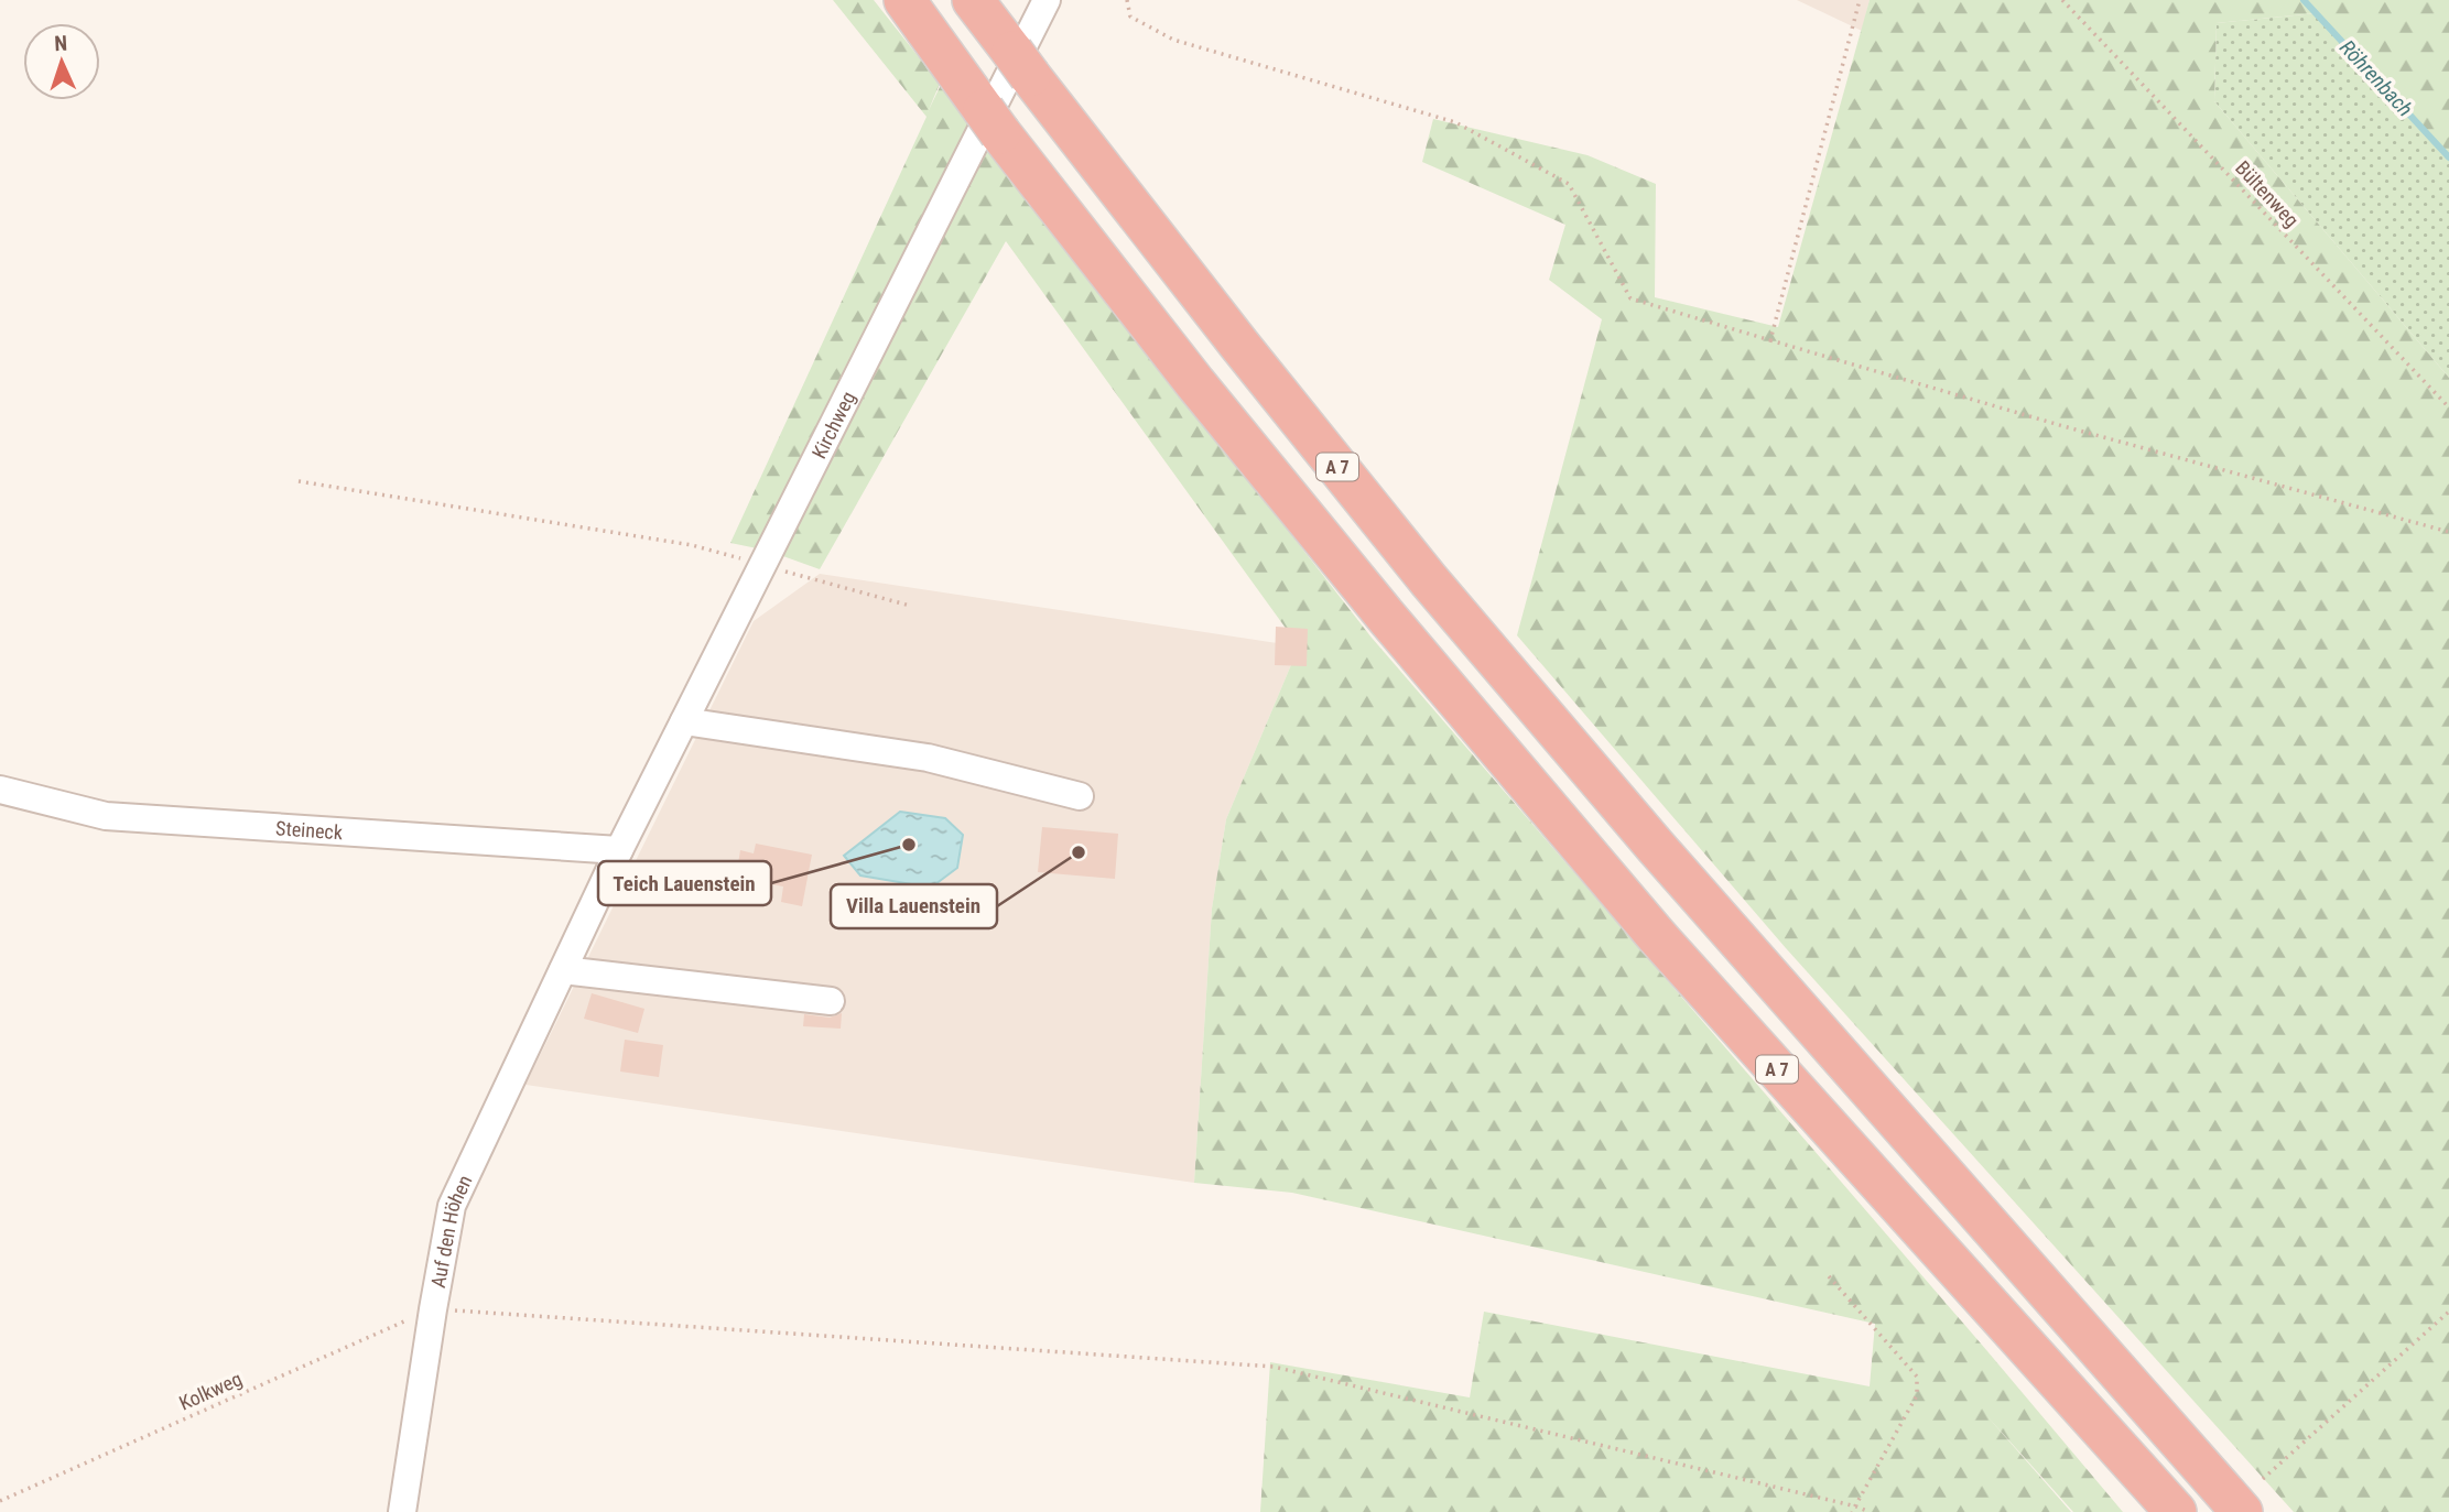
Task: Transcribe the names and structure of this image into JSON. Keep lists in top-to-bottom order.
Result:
{
  "streets": {
    "highway": ["A 7"],
    "street": ["Kirchweg", "Steineck", "Auf den Höhen"],
    "path": ["Bültenweg", "Kolkweg"]
  },
  "crossings": [
    ["Kirchweg", "Steineck"],
    ["Kirchweg", "Auf den Höhen"],
    ["Steineck", "Auf den Höhen"],
    ["Auf den Höhen", "Kolkweg"]
  ],
  "water": ["Röhrenbach"],
  "places": ["Teich Lauenstein", "Villa Lauenstein"],
  "north": "top"
}
